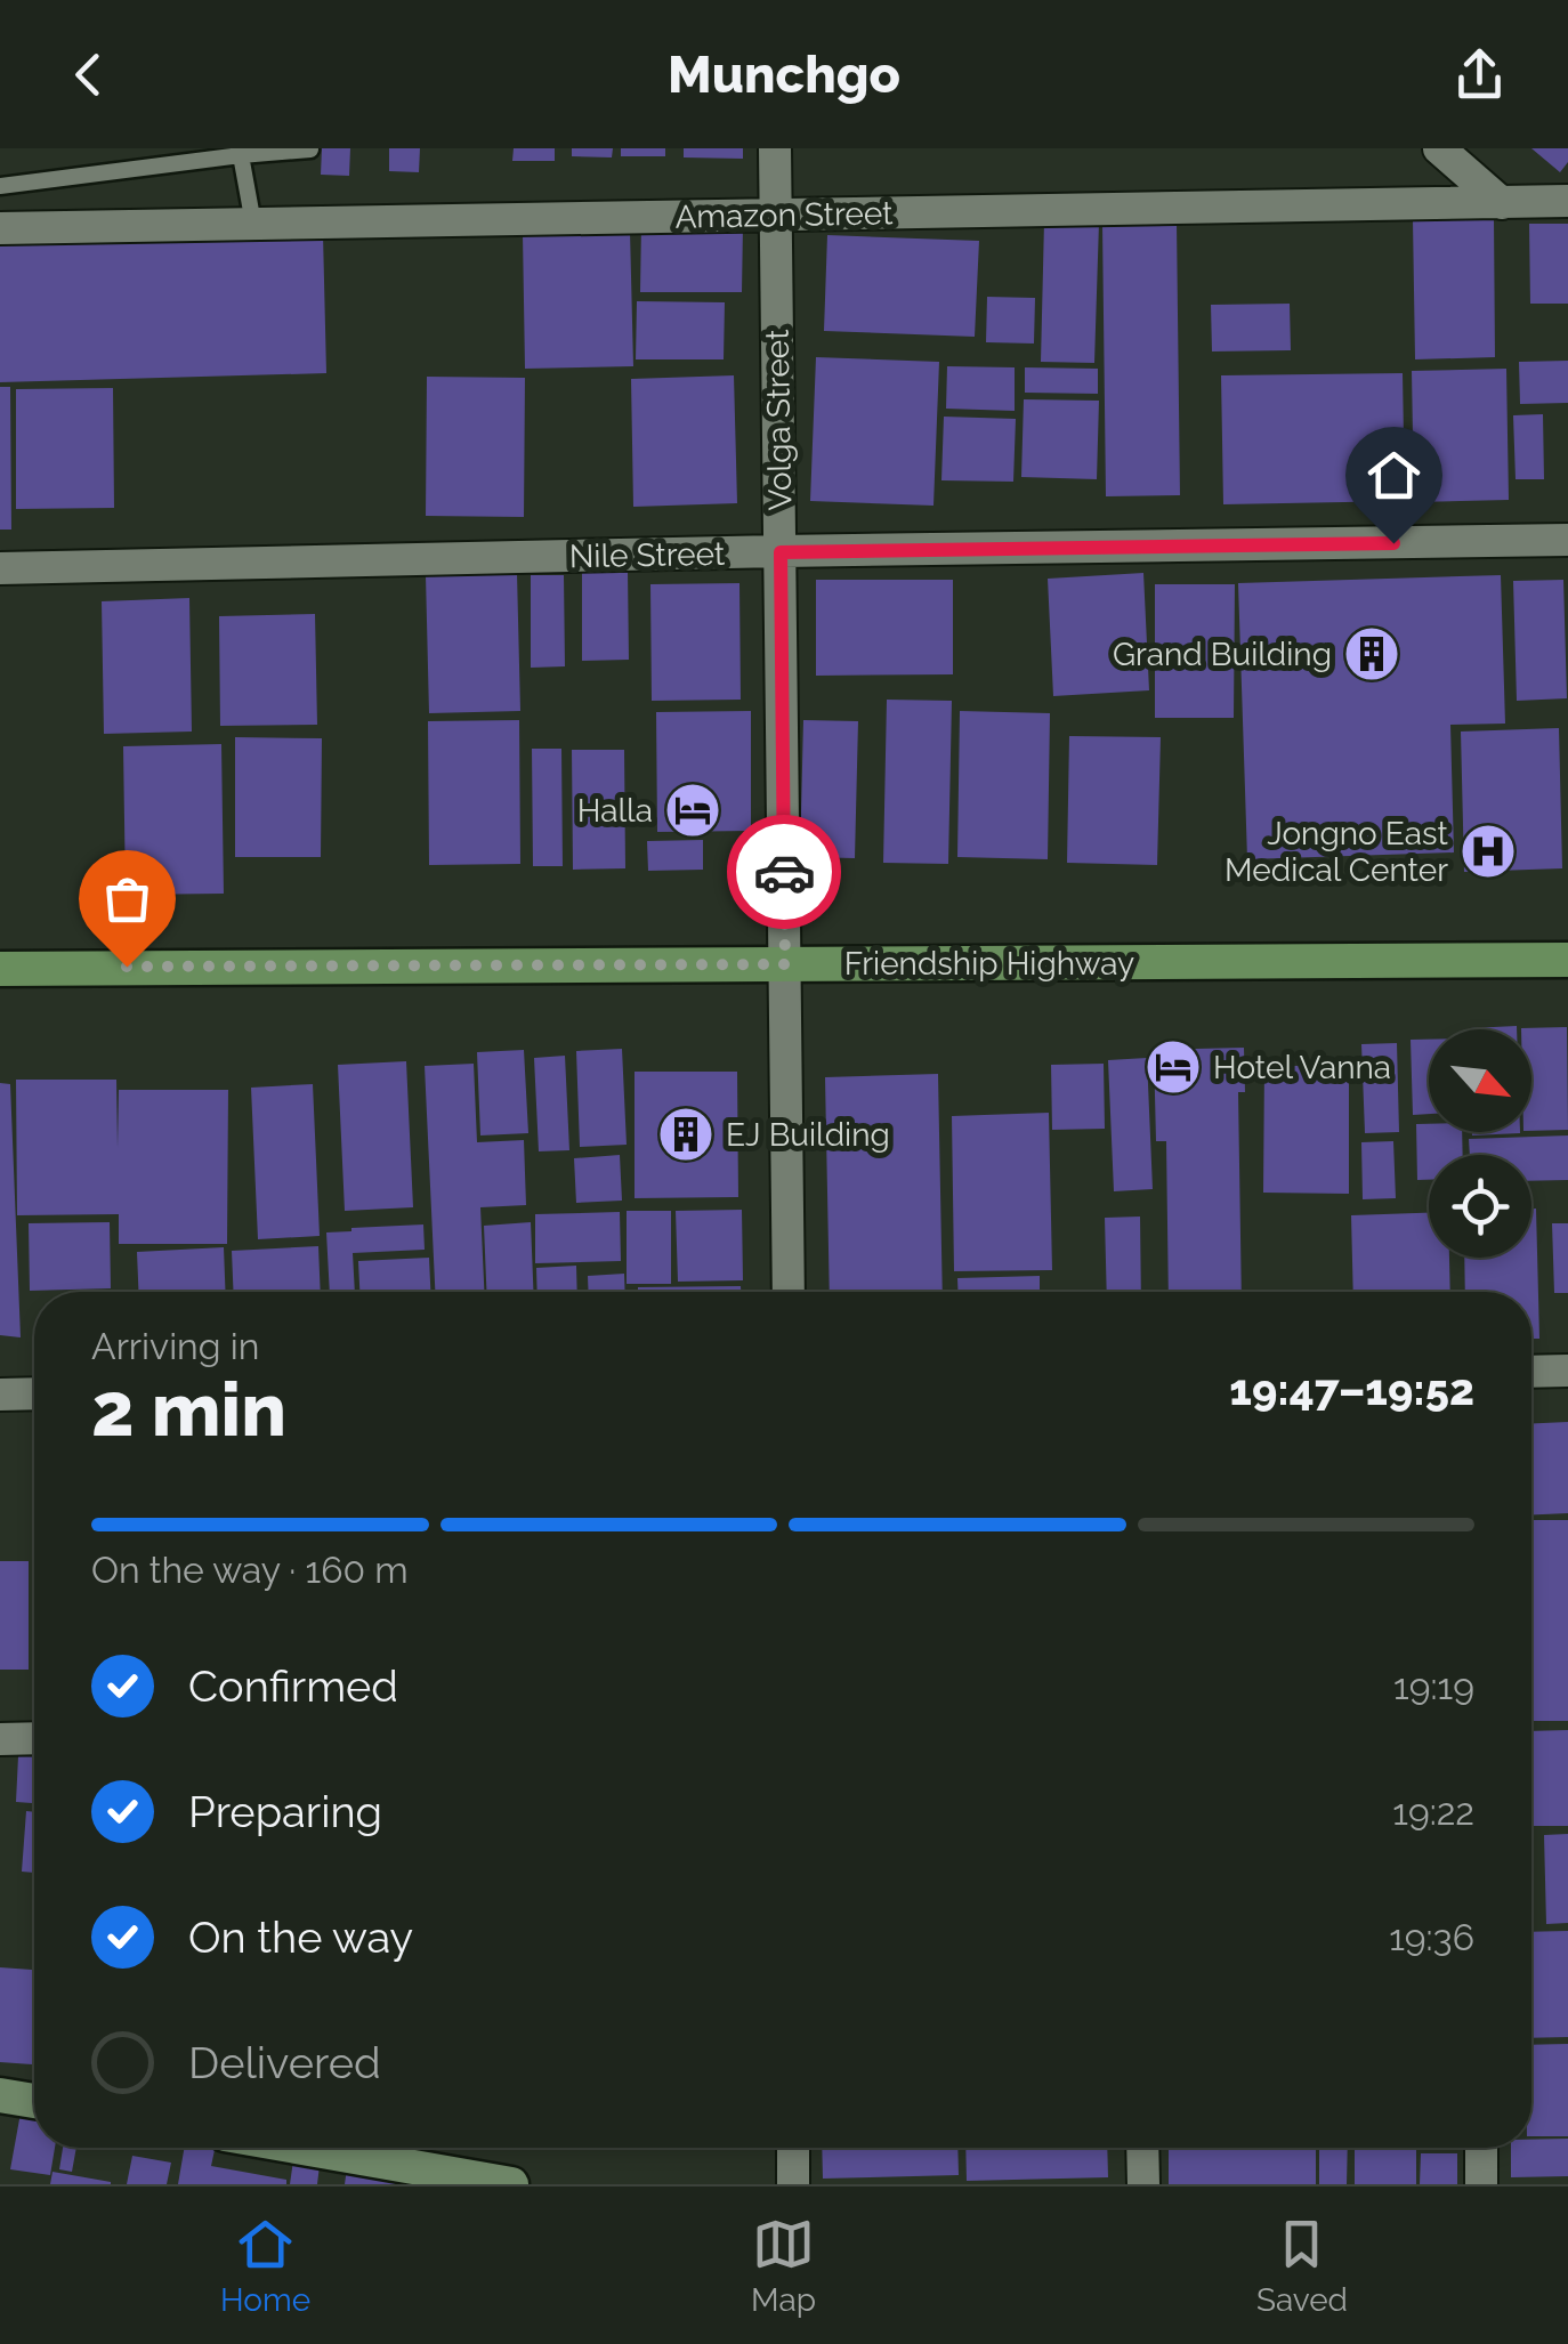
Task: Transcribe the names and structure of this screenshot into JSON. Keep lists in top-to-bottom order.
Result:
{
  "streets": {
    "main road": ["Friendship Highway"],
    "street": ["Amazon Street", "Volga Street", "Nile Street"]
  },
  "crossings": [
    ["Amazon Street", "Volga Street"],
    ["Volga Street", "Nile Street"],
    ["Volga Street", "Friendship Highway"]
  ],
  "places": {
    "building": ["Grand Building", "EJ Building"],
    "hotel": ["Halla", "Hotel Vanna"],
    "hospital": ["Jongno East Medical Center"]
  },
  "north": "bottom right",
  "page": {
    "header": "Munchgo",
    "heading": ["2 min", "Arriving in", "19:47–19:52"],
    "bar": "On the way · 160 m",
    "list": [
      ["Confirmed", "19:19"],
      ["Preparing", "19:22"],
      ["On the way", "19:36"],
      "Delivered"
    ],
    "tabs": ["Home", "Map", "Saved"]
  }
}
